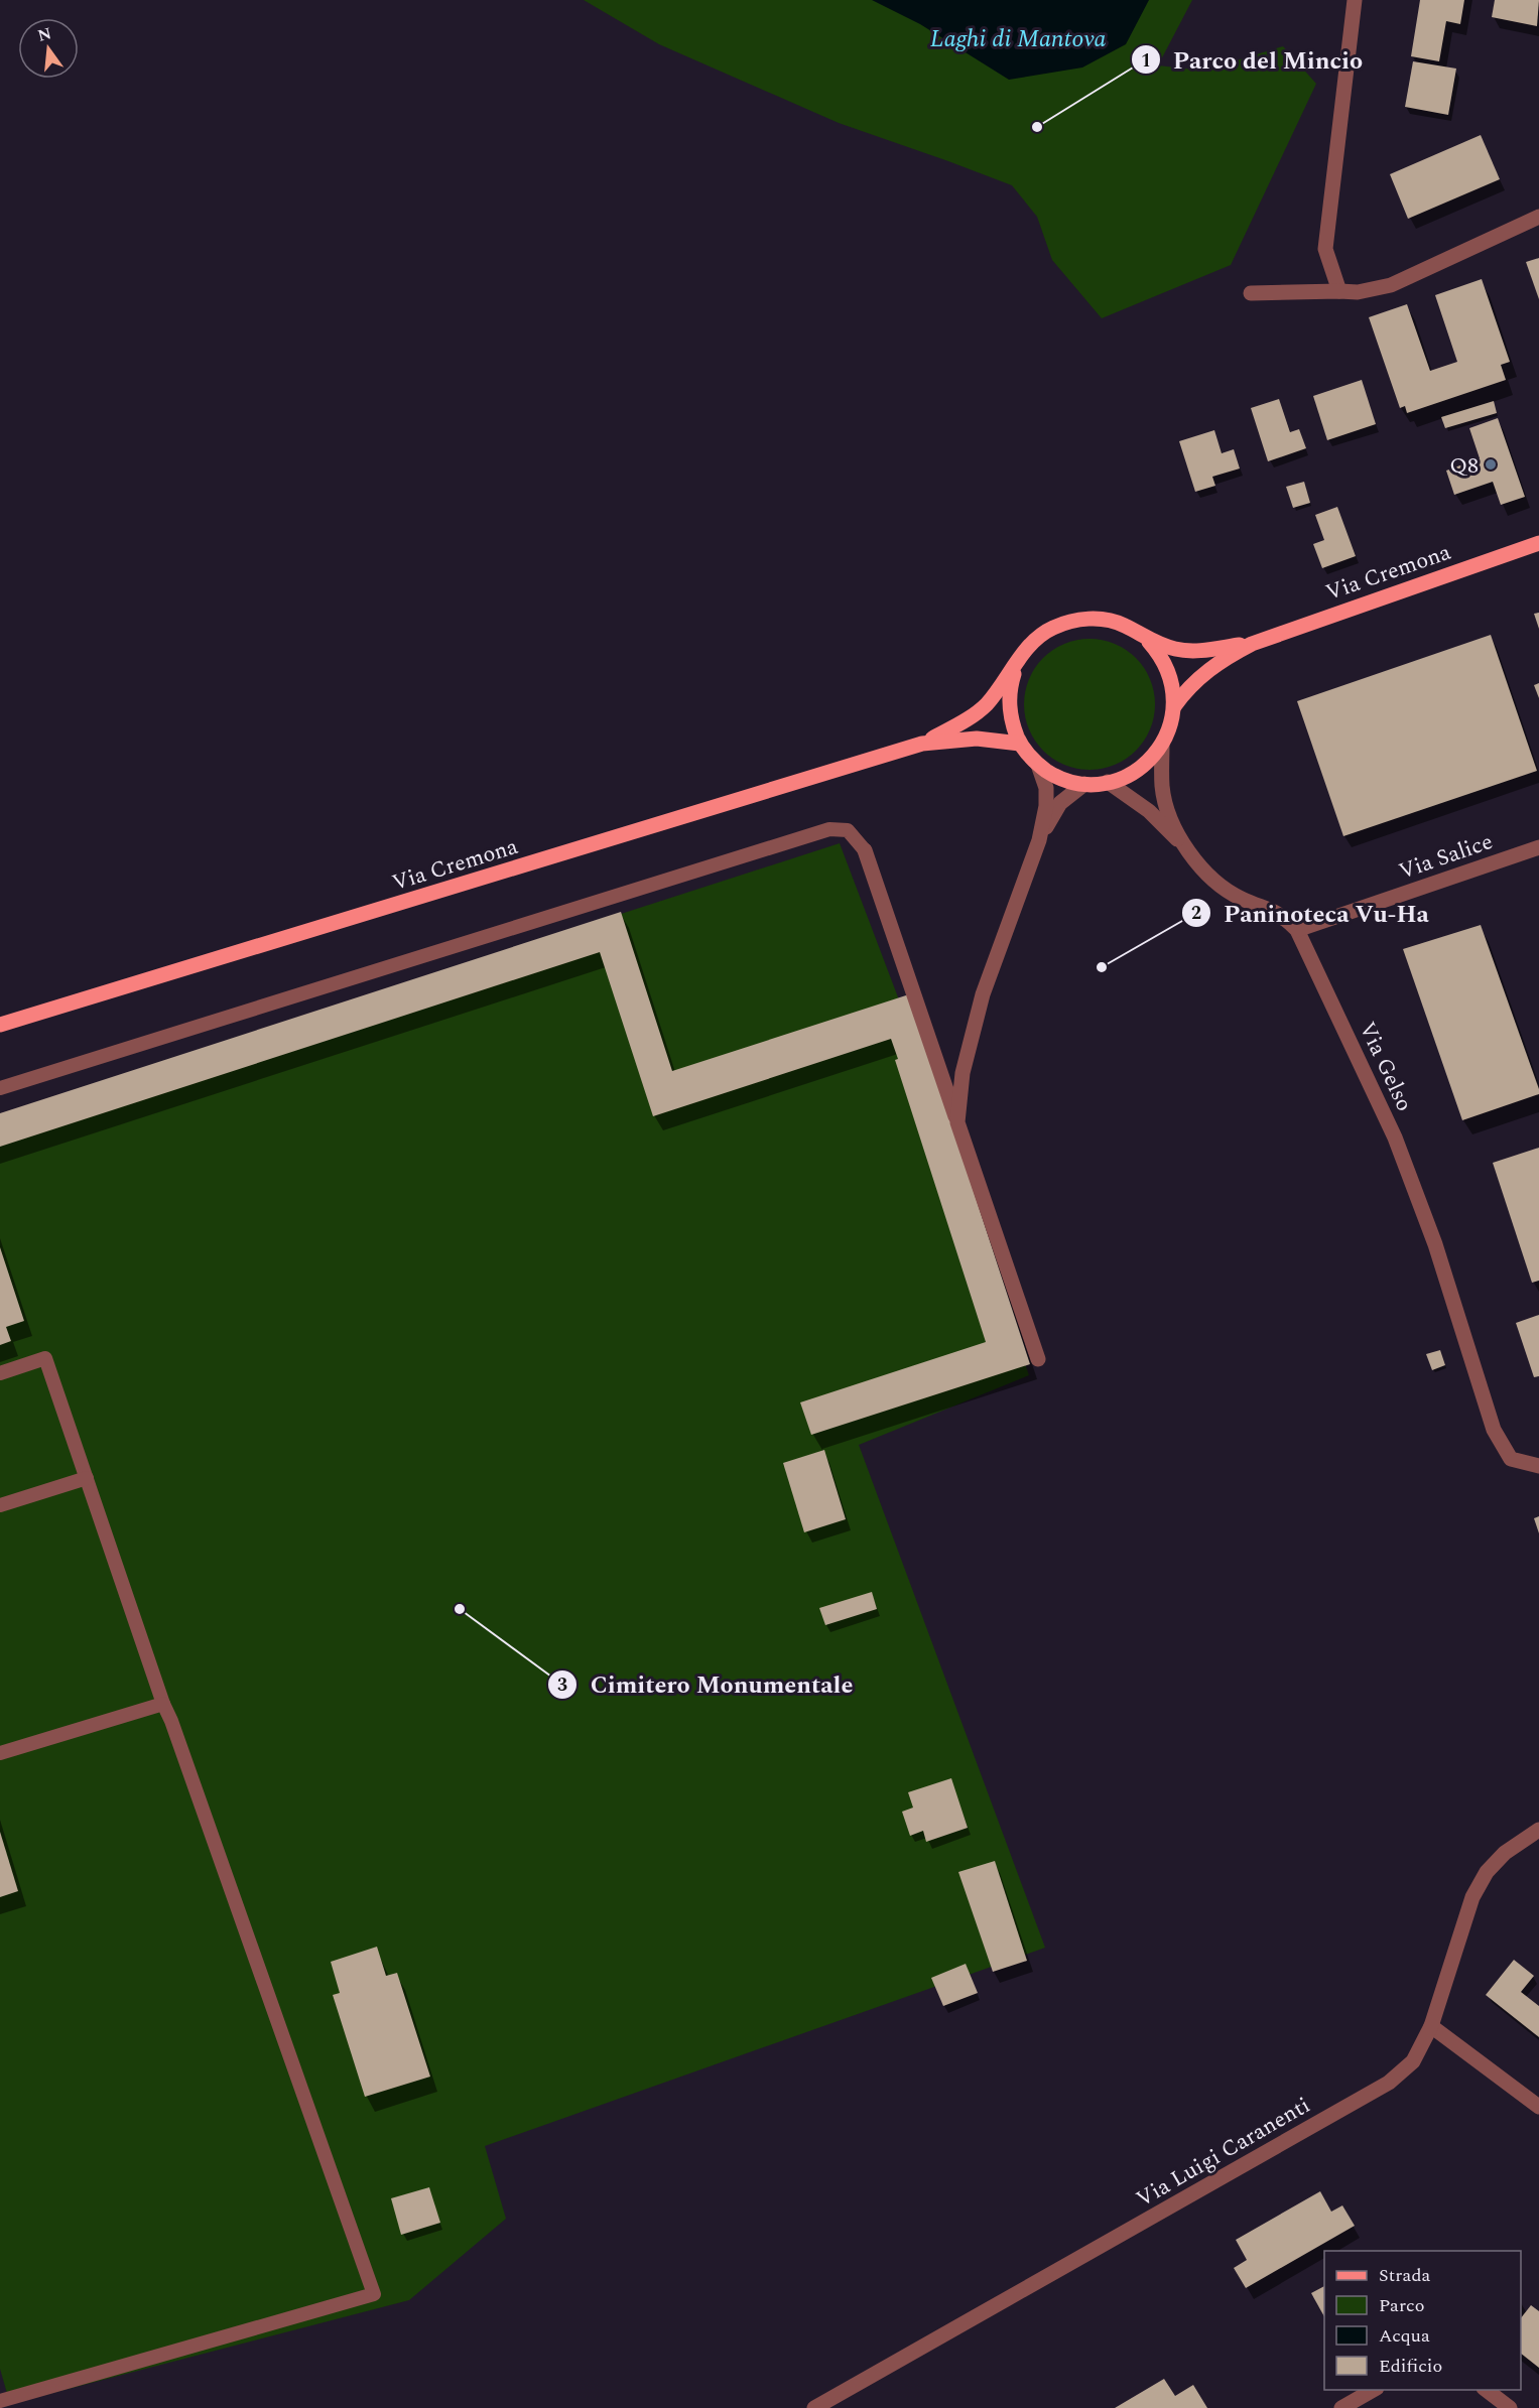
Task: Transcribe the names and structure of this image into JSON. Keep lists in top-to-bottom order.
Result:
{
  "streets": {
    "main road": ["Via Cremona"],
    "street": ["Via Salice", "Via Gelso", "Via Luigi Caranenti"]
  },
  "crossings": [
    ["Via Cremona", "Via Gelso"],
    ["Via Salice", "Via Gelso"]
  ],
  "water": ["Laghi di Mantova"],
  "places": [
    "Parco del Mincio",
    "Q8",
    "Paninoteca Vu-Ha",
    "Cimitero Monumentale"
  ],
  "legend": [
    "Strada",
    "Parco",
    "Acqua",
    "Edificio"
  ],
  "north": "top"
}
